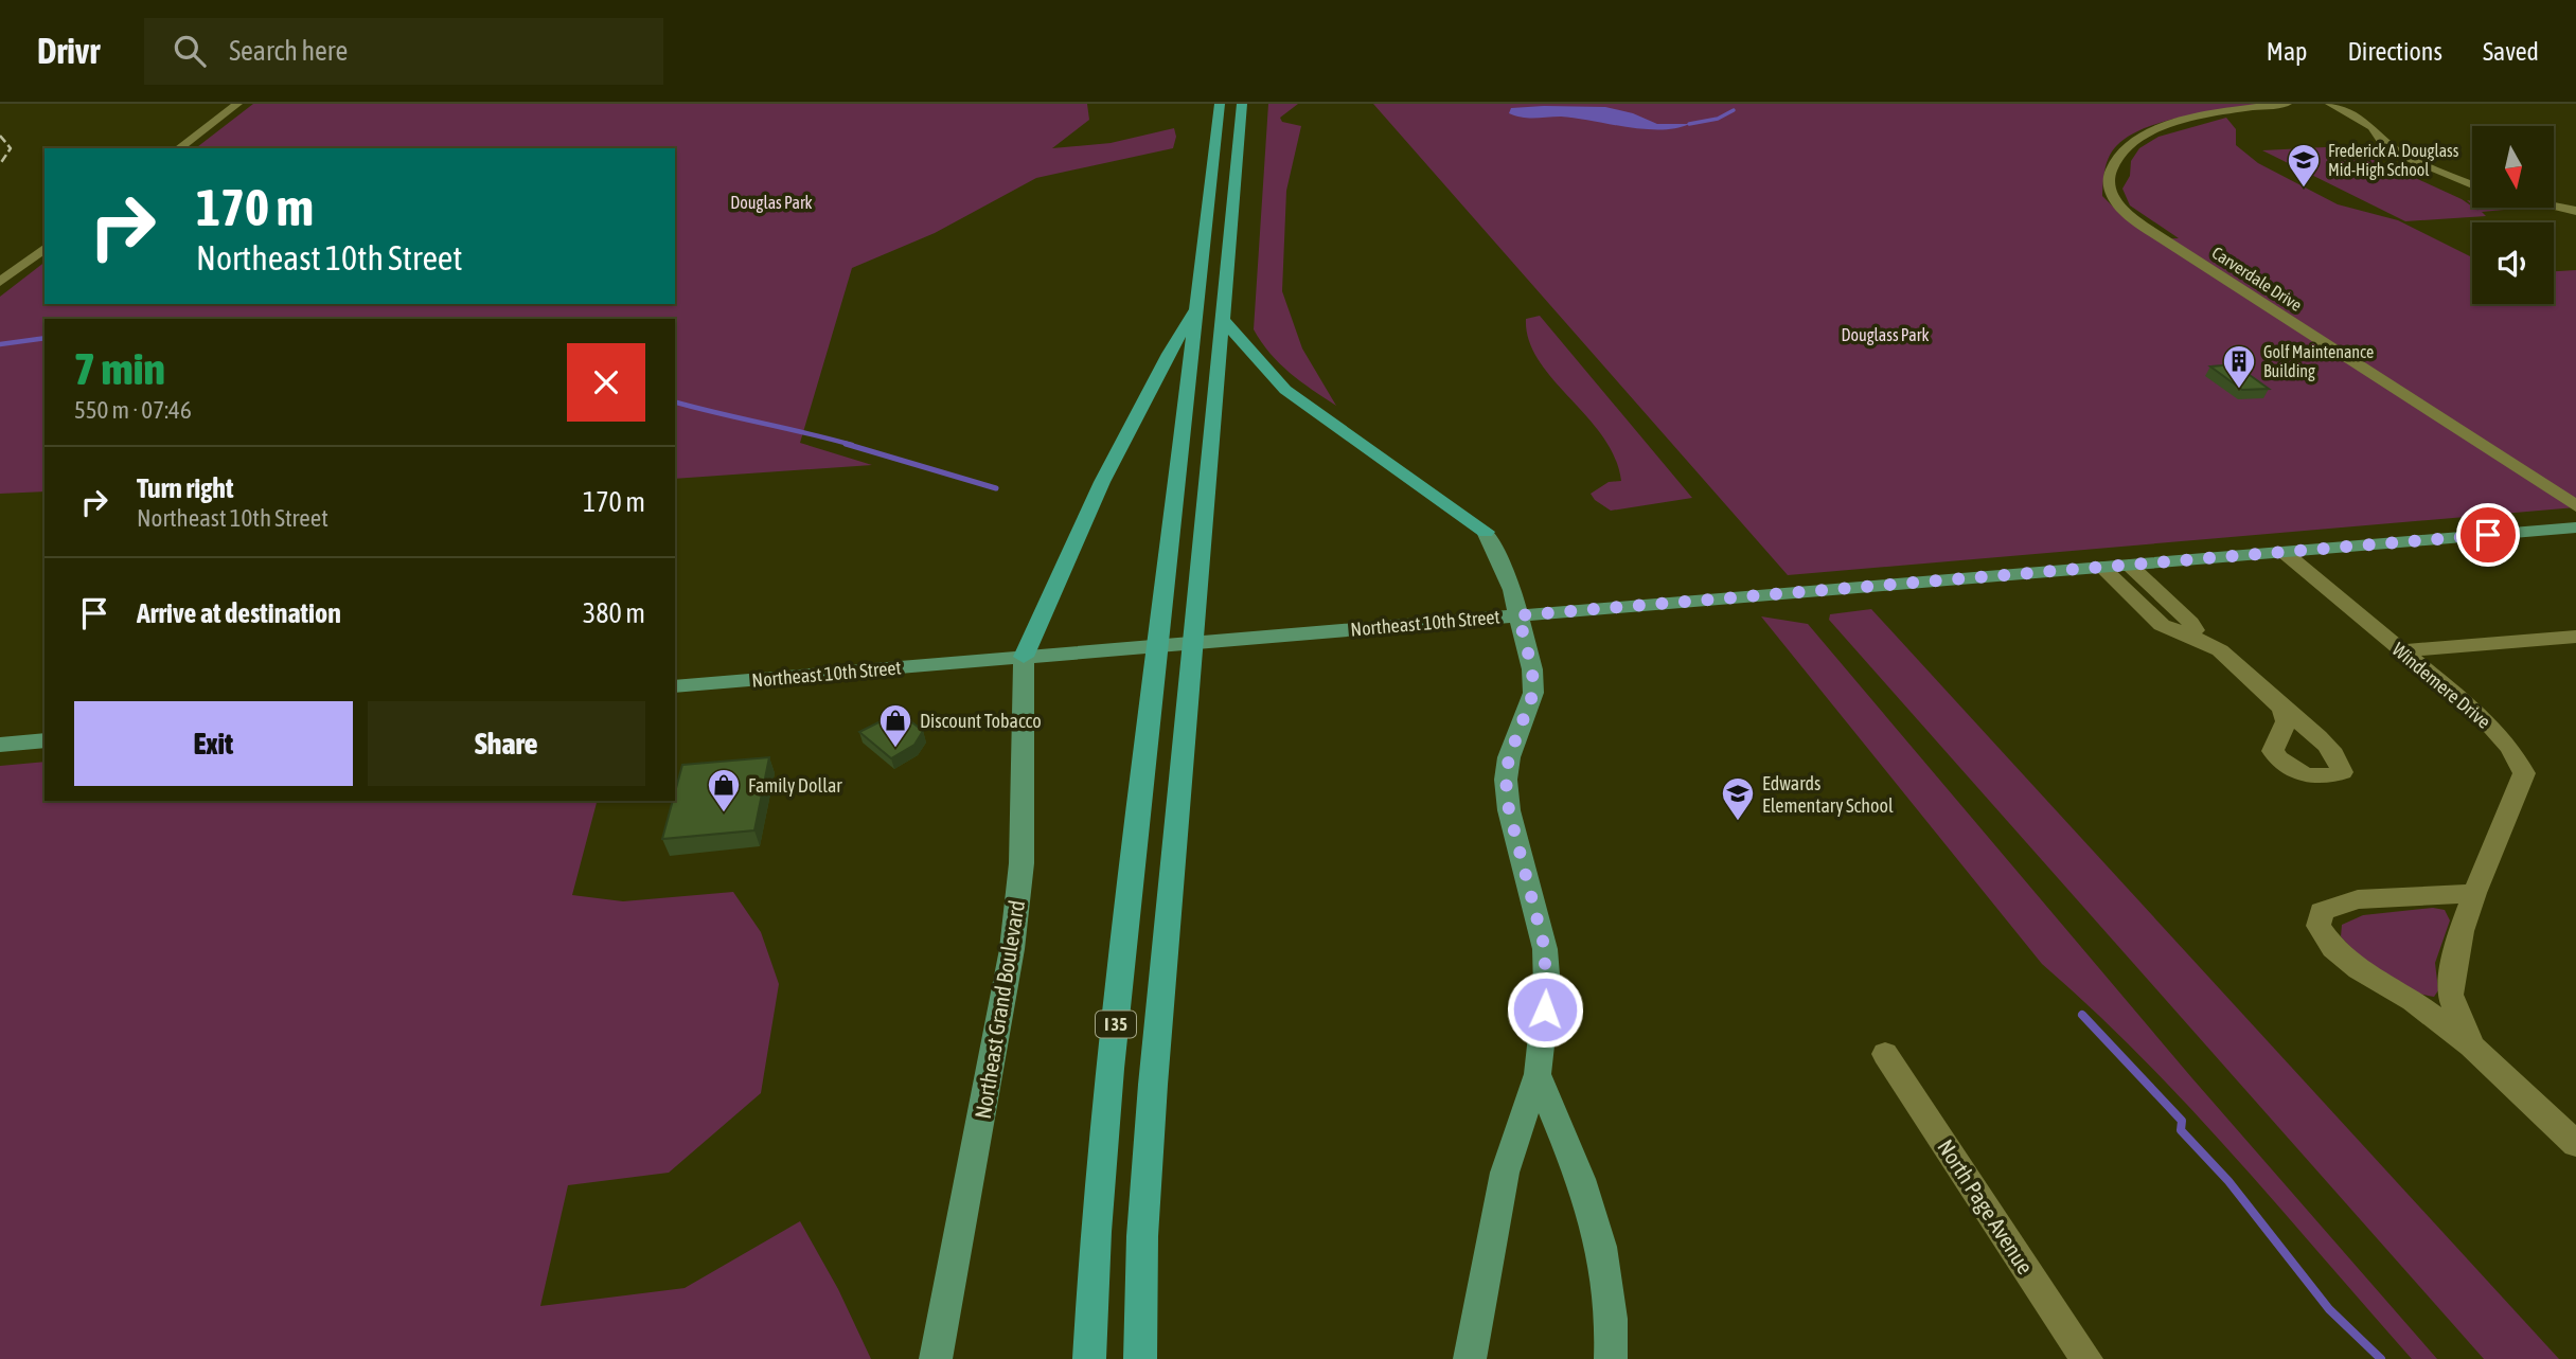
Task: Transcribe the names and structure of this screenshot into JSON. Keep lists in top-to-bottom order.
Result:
{
  "streets": {
    "highway": ["I 35"],
    "main road": ["Northeast 10th Street", "Northeast Grand Boulevard"],
    "street": ["Carverdale Drive", "Windemere Drive", "North Page Avenue"]
  },
  "crossings": [
    ["Northeast 10th Street", "Windemere Drive"],
    ["Northeast 10th Street", "Northeast Grand Boulevard"]
  ],
  "parks": ["Douglas Park", "Douglass Park"],
  "places": {
    "school or university": ["Frederick A. Douglass Mid-High School", "Edwards Elementary School"],
    "building": ["Golf Maintenance Building"],
    "shop": ["Discount Tobacco", "Family Dollar"]
  },
  "north": "bottom",
  "page": {
    "header": "Drivr",
    "search": "Search here",
    "nav": ["Map", "Directions", "Saved"],
    "turn": ["170 m", "Northeast 10th Street"],
    "heading": ["7 min", "550 m · 07:46"],
    "list": [
      {
        "name": "Turn right",
        "note": "Northeast 10th Street",
        "value": "170 m"
      },
      {
        "name": "Arrive at destination",
        "value": "380 m"
      }
    ],
    "buttons": ["Exit", "Share"]
  }
}
